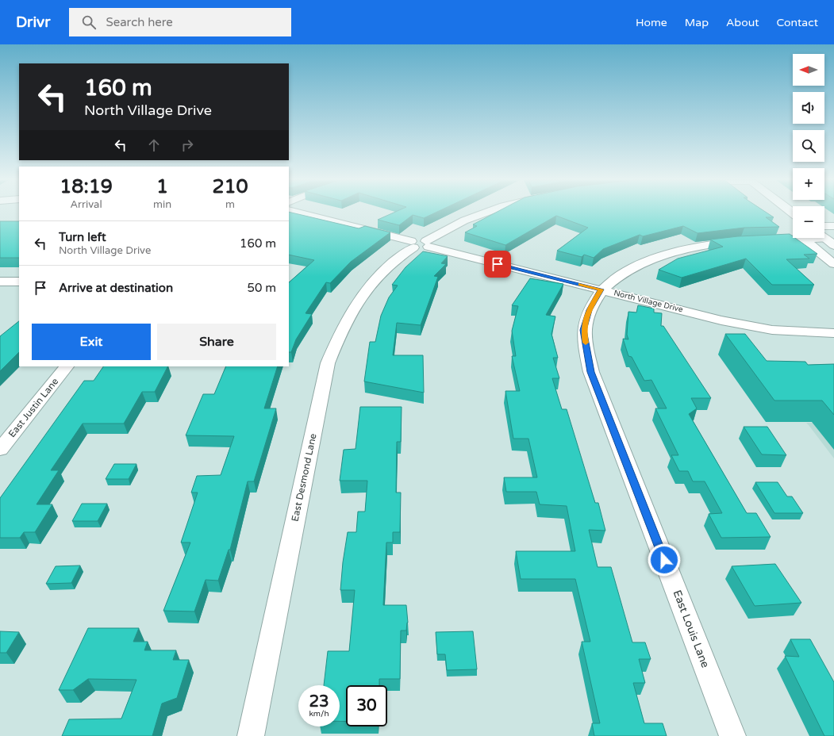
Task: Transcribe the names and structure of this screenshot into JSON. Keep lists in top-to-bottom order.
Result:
{
  "streets": {
    "street": [
      "North Village Drive",
      "East Justin Lane",
      "East Desmond Lane",
      "East Louis Lane"
    ]
  },
  "crossings": [
    ["North Village Drive", "East Desmond Lane"],
    ["North Village Drive", "East Louis Lane"]
  ],
  "north": "left",
  "page": {
    "header": "Drivr",
    "search": "Search here",
    "nav": [
      "Home",
      "Map",
      "About",
      "Contact"
    ],
    "map_buttons": ["+", "−"],
    "turn": ["160 m", "North Village Drive"],
    "eta": [
      "18:19",
      "Arrival",
      "1",
      "min",
      "210",
      "m"
    ],
    "list": [
      {
        "name": "Turn left",
        "note": "North Village Drive",
        "value": "160 m"
      },
      {
        "name": "Arrive at destination",
        "value": "50 m"
      }
    ],
    "buttons": ["Exit", "Share"],
    "speed": "23 km/h",
    "limit": "30"
  }
}
